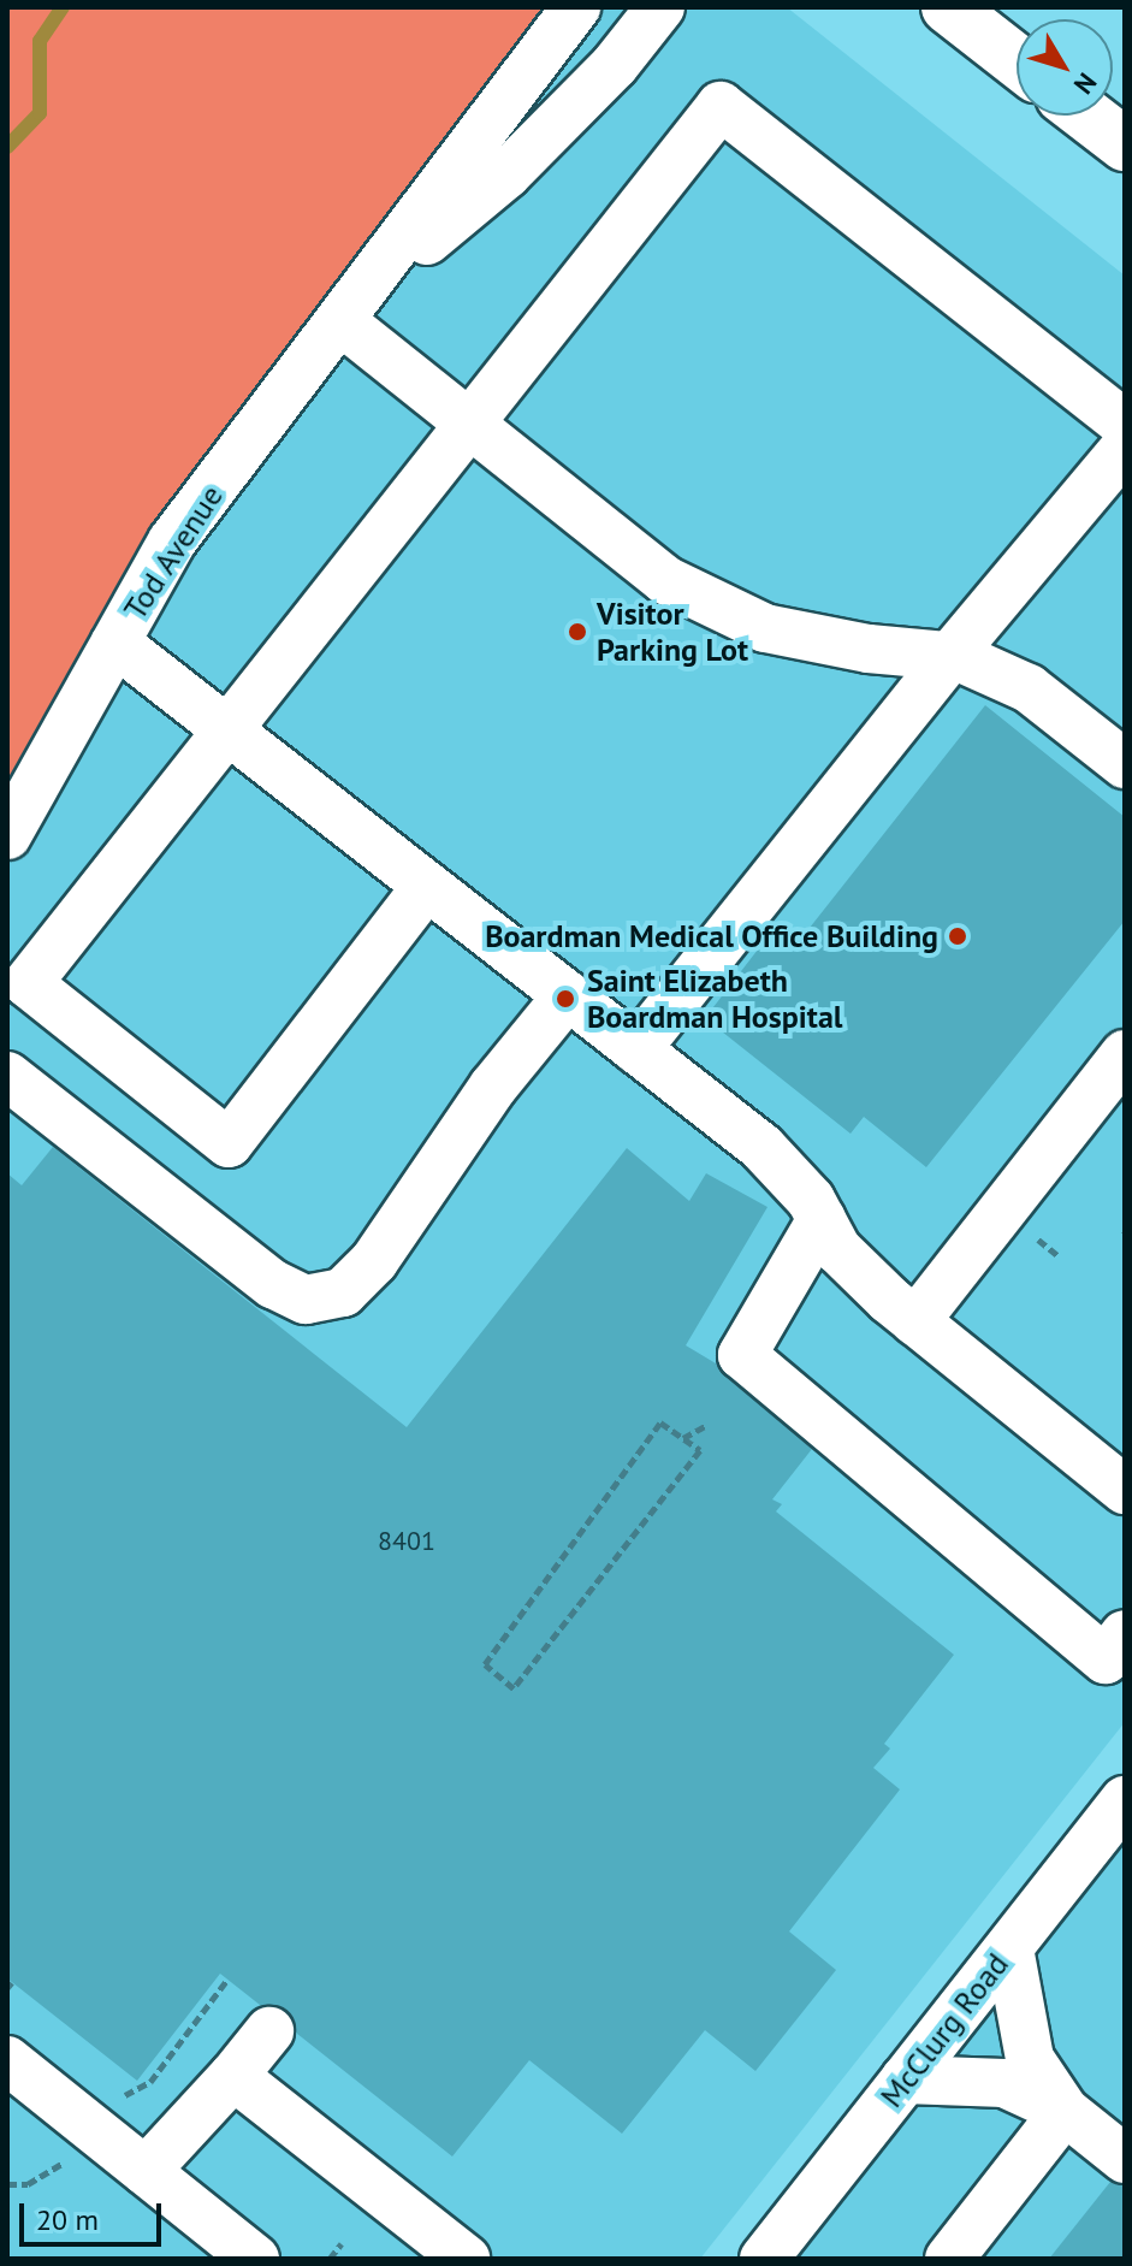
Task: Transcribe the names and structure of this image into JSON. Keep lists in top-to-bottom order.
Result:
{
  "streets": {
    "street": ["Tod Avenue", "McClurg Road"]
  },
  "places": ["Visitor Parking Lot", "Boardman Medical Office Building", "Saint Elizabeth Boardman Hospital"],
  "house_numbers": ["8401"],
  "scale_bar": "20 m",
  "north": "bottom right"
}
